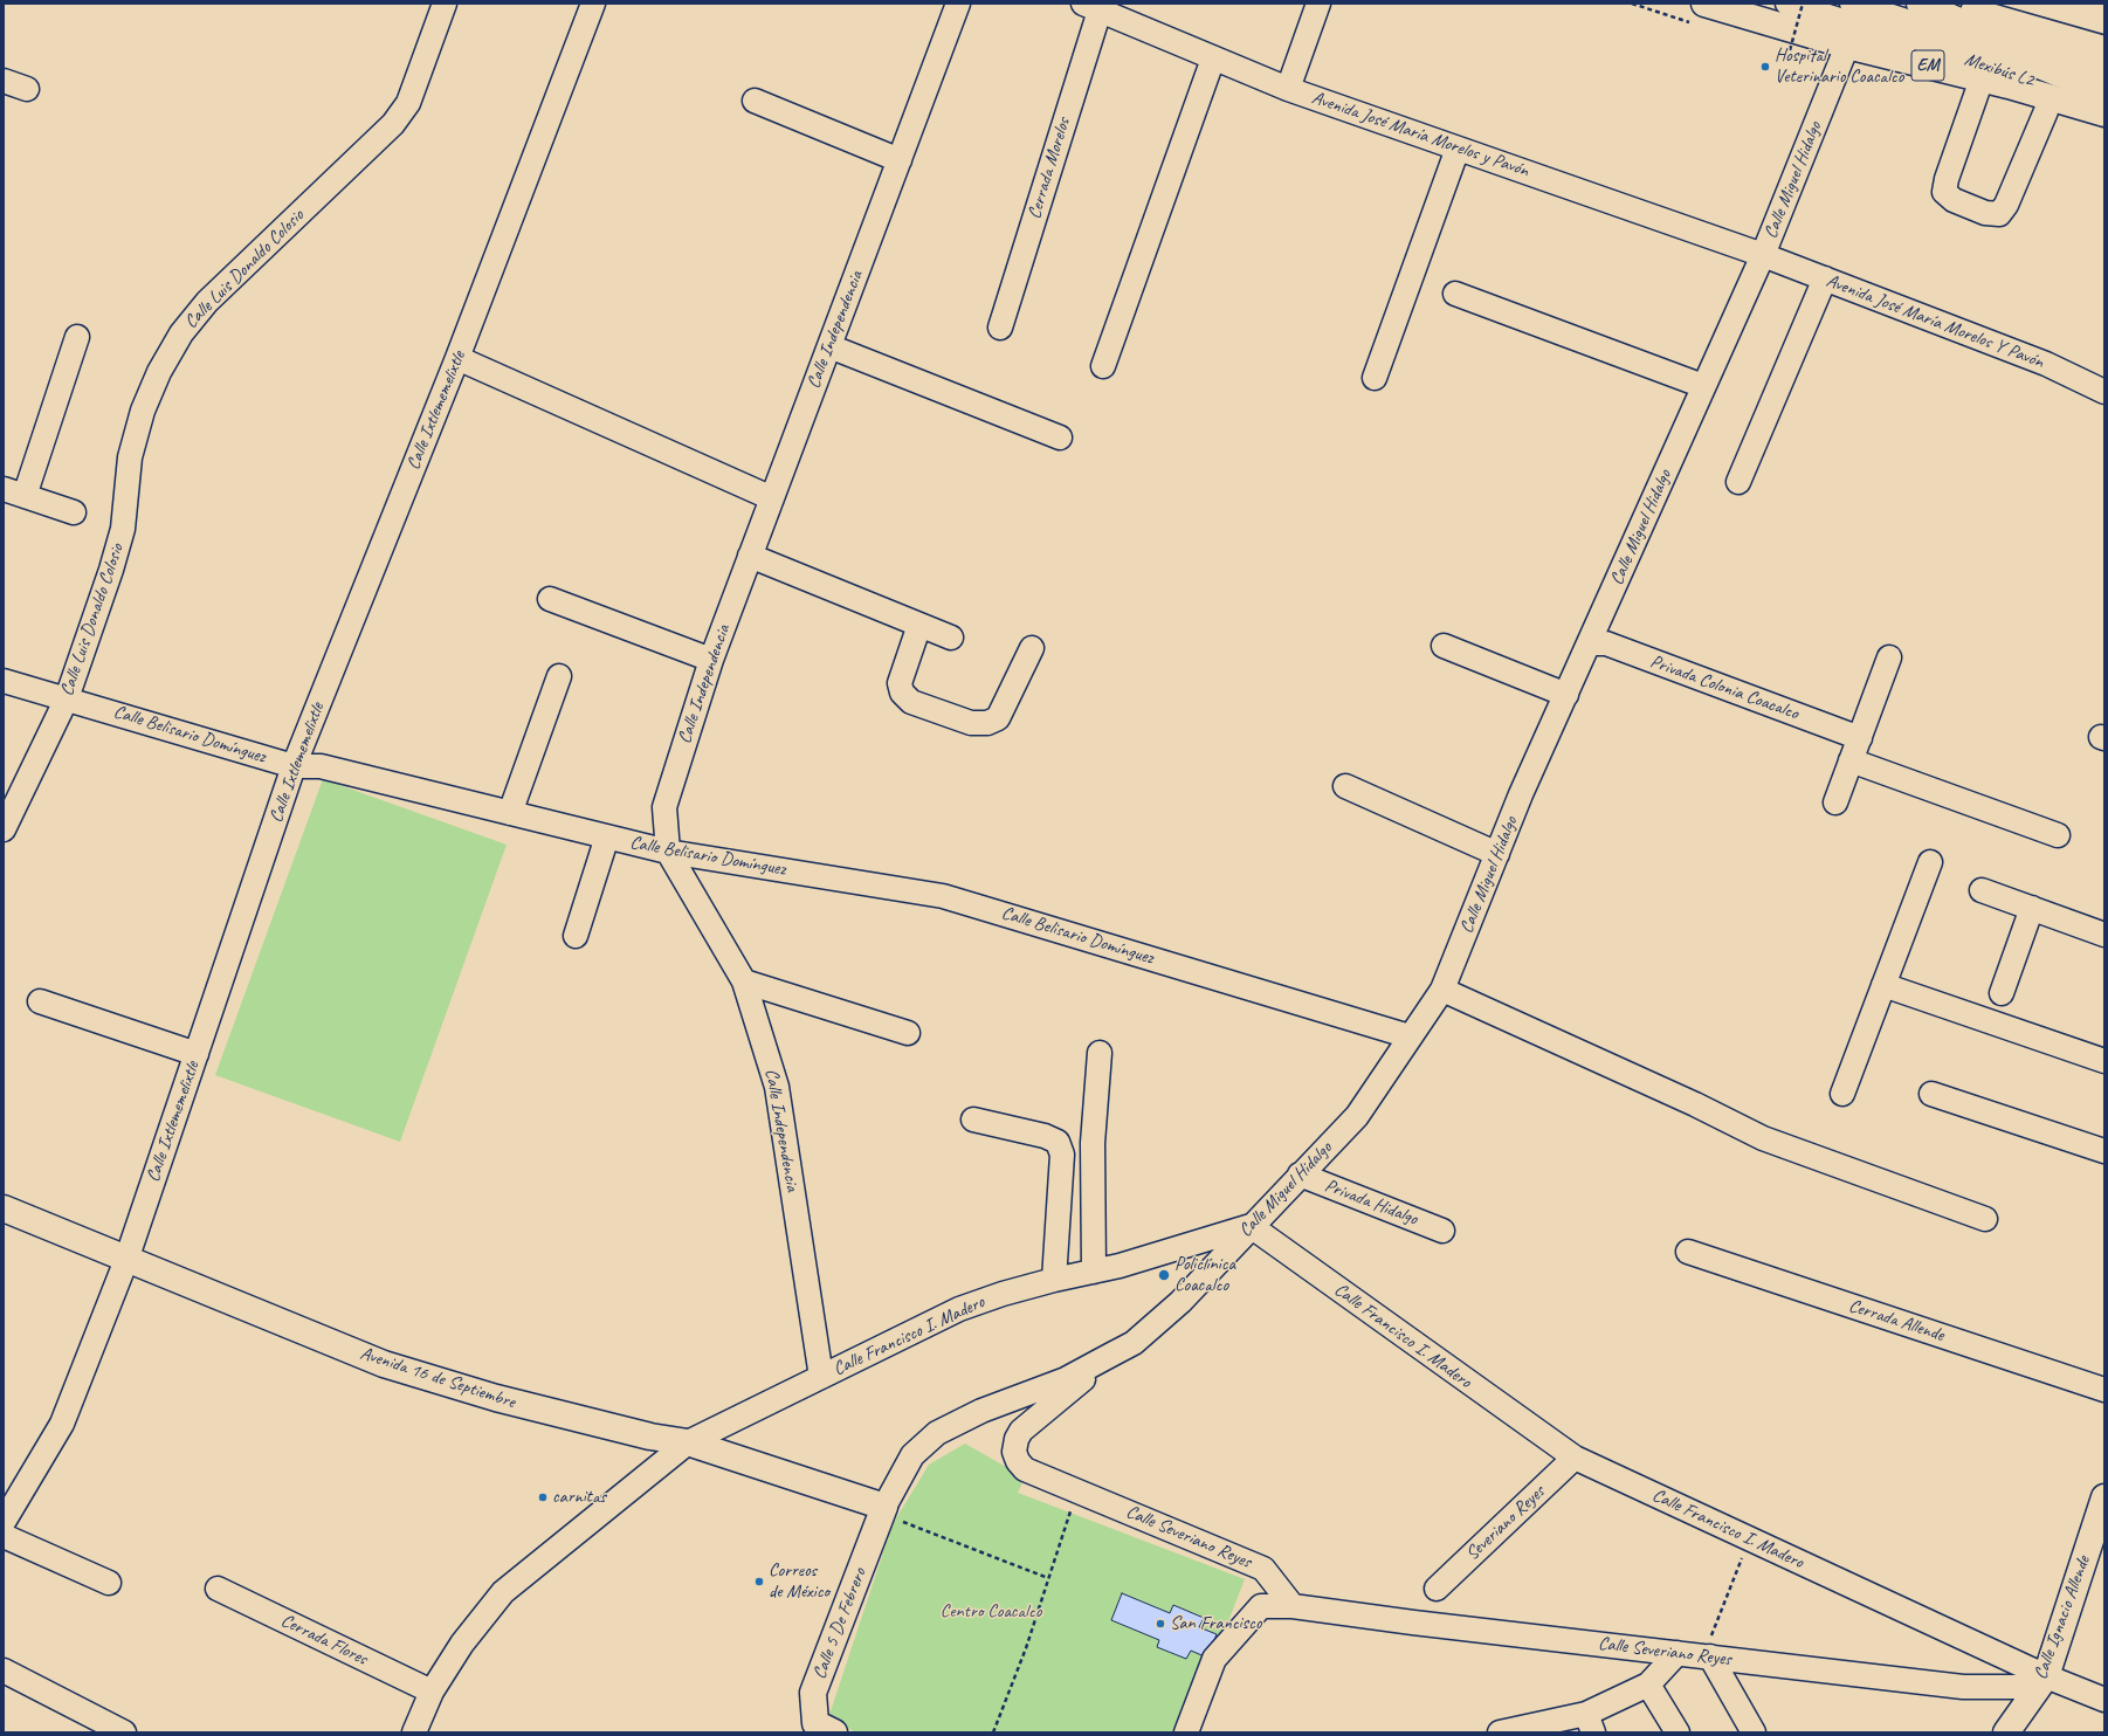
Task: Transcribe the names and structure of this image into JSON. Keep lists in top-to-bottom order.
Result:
{
  "streets": {
    "main road": [
      "EM",
      "Avenida 16 de Septiembre",
      "Calle Ignacio Allende",
      "Calle 5 De Febrero"
    ],
    "street": [
      "Mexibús L2",
      "Avenida José María Morelos y Pavón",
      "Cerrada Morelos",
      "Calle Miguel Hidalgo",
      "Calle Luis Donaldo Colosio",
      "Avenida José María Morelos Y Pavón",
      "Calle Independencia",
      "Calle Ixtlememelixtle",
      "Privada Colonia Coacalco",
      "Calle Belisario Domínguez",
      "Privada Hidalgo",
      "Cerrada Allende",
      "Calle Francisco I. Madero",
      "Severiano Reyes",
      "Calle Severiano Reyes",
      "Cerrada Flores"
    ]
  },
  "crossings": [
    ["EM", "Mexibús L2"],
    ["EM", "Calle Miguel Hidalgo"],
    ["Avenida José María Morelos y Pavón", "Cerrada Morelos"],
    ["Avenida José María Morelos y Pavón", "Calle Miguel Hidalgo"],
    ["Avenida José María Morelos y Pavón", "Avenida José María Morelos Y Pavón"],
    ["Calle Miguel Hidalgo", "Avenida José María Morelos Y Pavón"],
    ["Calle Miguel Hidalgo", "Privada Colonia Coacalco"],
    ["Calle Miguel Hidalgo", "Calle Belisario Domínguez"],
    ["Calle Miguel Hidalgo", "Privada Hidalgo"],
    ["Calle Miguel Hidalgo", "Calle Francisco I. Madero"],
    ["Calle Miguel Hidalgo", "Avenida 16 de Septiembre"],
    ["Calle Miguel Hidalgo", "Calle Severiano Reyes"],
    ["Calle Miguel Hidalgo", "Calle 5 De Febrero"],
    ["Calle Luis Donaldo Colosio", "Calle Belisario Domínguez"],
    ["Calle Independencia", "Calle Belisario Domínguez"],
    ["Calle Independencia", "Calle Francisco I. Madero"],
    ["Calle Ixtlememelixtle", "Calle Belisario Domínguez"],
    ["Calle Ixtlememelixtle", "Avenida 16 de Septiembre"],
    ["Calle Francisco I. Madero", "Avenida 16 de Septiembre"],
    ["Calle Francisco I. Madero", "Severiano Reyes"],
    ["Calle Francisco I. Madero", "Calle Severiano Reyes"],
    ["Calle Francisco I. Madero", "Calle Ignacio Allende"],
    ["Calle Francisco I. Madero", "Cerrada Flores"],
    ["Avenida 16 de Septiembre", "Calle 5 De Febrero"],
    ["Calle Severiano Reyes", "Calle Ignacio Allende"]
  ],
  "parks": ["Centro Coacalco"],
  "places": [
    "Hospital Veterinario Coacalco",
    "Policlínica Coacalco",
    "carnitas",
    "Correos de México",
    "San Francisco"
  ]
}
